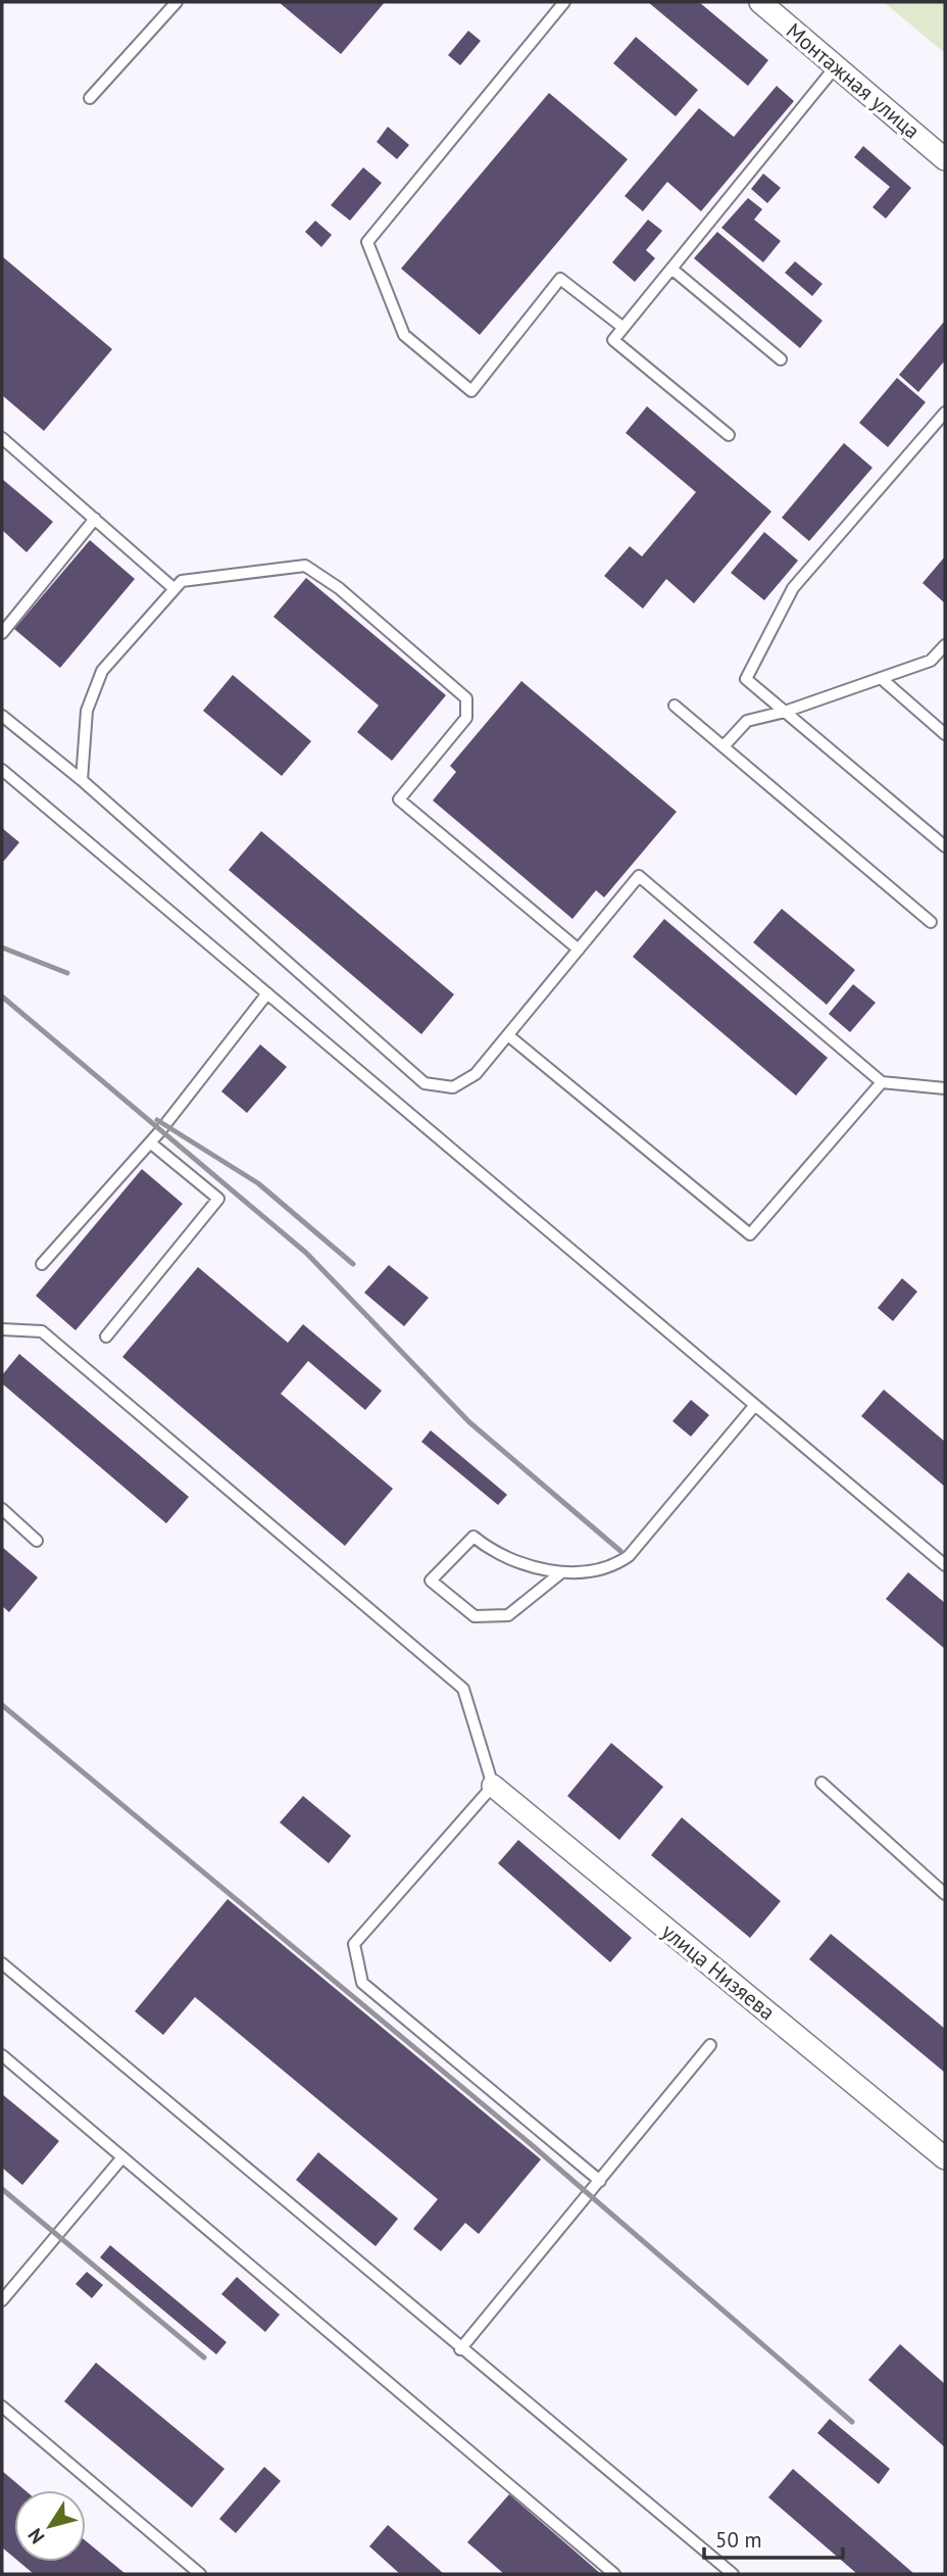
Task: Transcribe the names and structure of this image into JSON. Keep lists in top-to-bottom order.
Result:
{
  "streets": {
    "street": ["Монтажная улица", "улица Низяева"]
  },
  "scale_bar": "50 m",
  "north": "bottom left"
}
